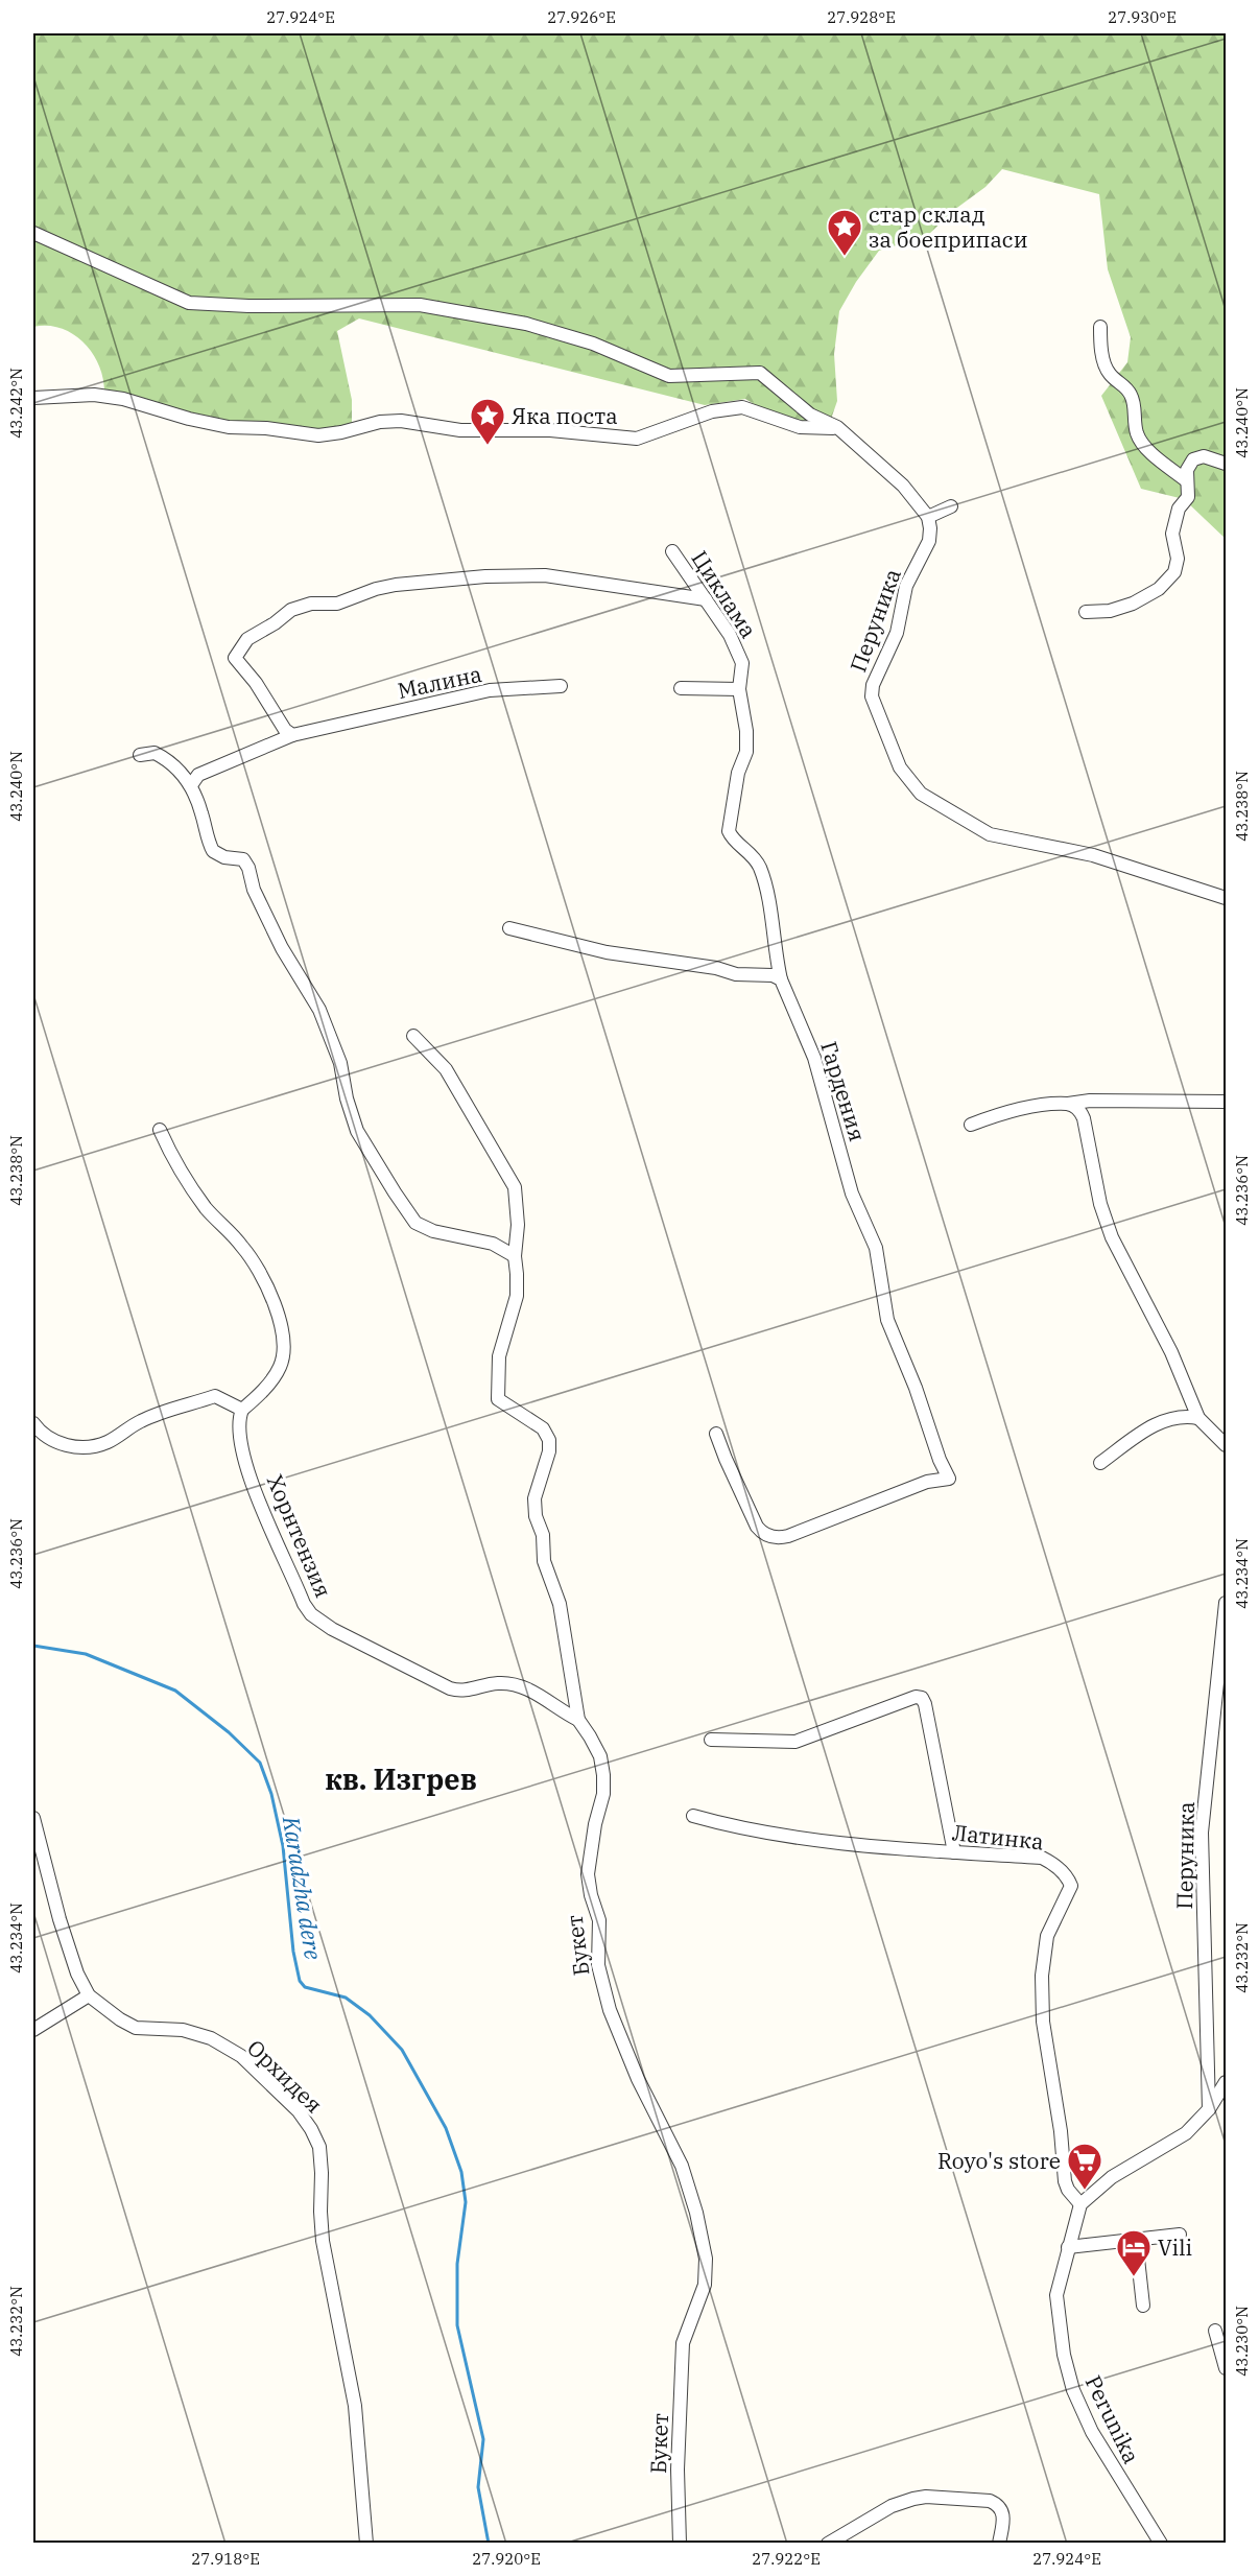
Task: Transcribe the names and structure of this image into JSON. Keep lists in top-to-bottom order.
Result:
{
  "streets": {
    "street": [
      "Циклама",
      "Перуника",
      "Малина",
      "Гардения",
      "Хорнтензия",
      "Латинка",
      "Букет",
      "Орхидея",
      "Perunika"
    ]
  },
  "crossings": [
    ["Циклама", "Гардения"],
    ["Хорнтензия", "Букет"],
    ["Латинка", "Perunika"]
  ],
  "districts": ["кв. Изгрев"],
  "water": ["Karadzha dere"],
  "places": {
    "place": ["стар склад за боеприпаси", "Яка поста"],
    "supermarket": ["Royo's store"],
    "hotel": ["Vili"]
  },
  "coordinates": [
    "27.924°E",
    "27.926°E",
    "27.928°E",
    "27.930°E",
    "43.242°N",
    "43.240°N",
    "43.238°N",
    "43.236°N",
    "43.234°N",
    "43.232°N",
    "43.230°N",
    "27.918°E",
    "27.920°E",
    "27.922°E"
  ]
}
